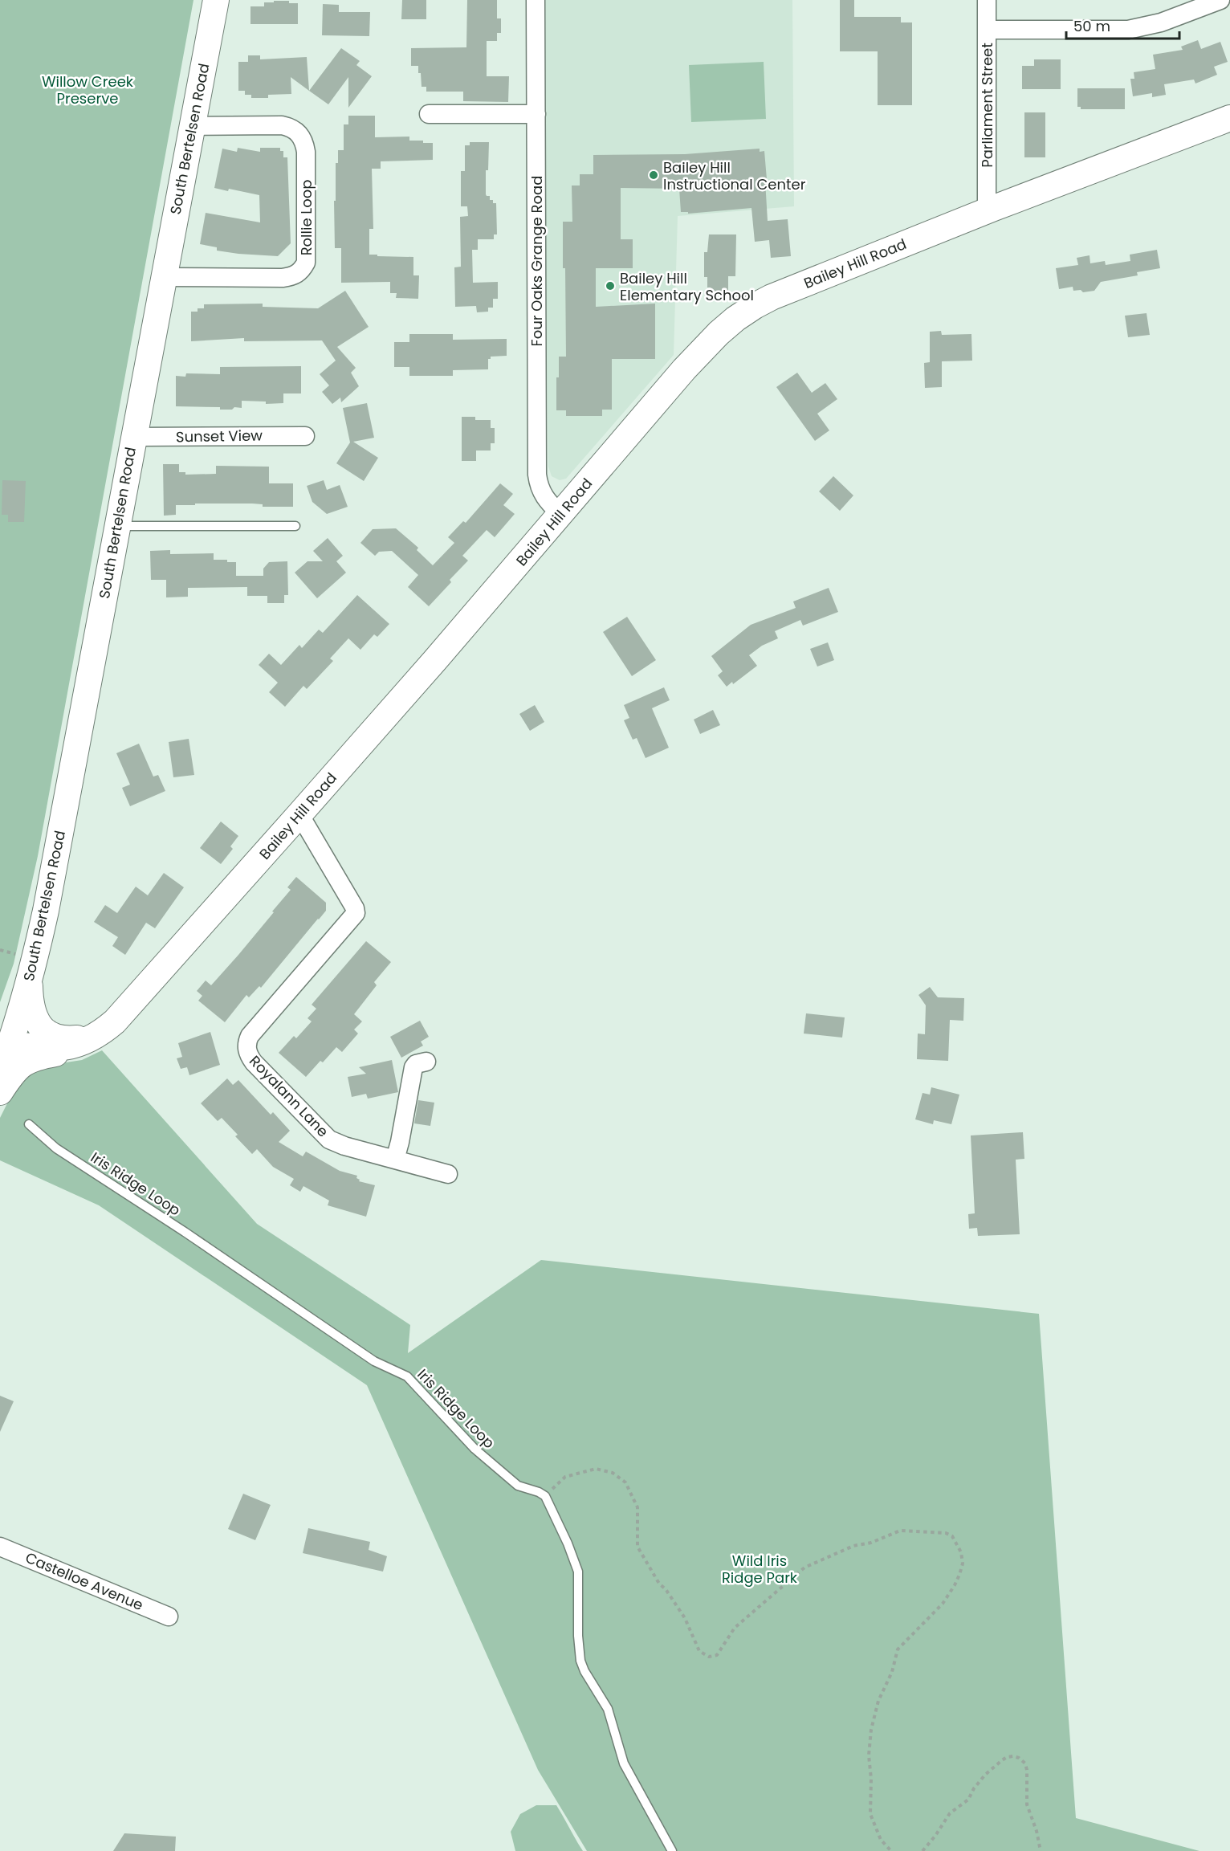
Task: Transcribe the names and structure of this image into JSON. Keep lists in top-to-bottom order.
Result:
{
  "streets": {
    "main road": ["South Bertelsen Road", "Bailey Hill Road"],
    "street": [
      "Parliament Street",
      "Rollie Loop",
      "Four Oaks Grange Road",
      "Sunset View",
      "Royalann Lane",
      "Castelloe Avenue"
    ],
    "lane": ["Iris Ridge Loop"]
  },
  "crossings": [
    ["Parliament Street", "Bailey Hill Road"],
    ["South Bertelsen Road", "Rollie Loop"],
    ["South Bertelsen Road", "Bailey Hill Road"],
    ["South Bertelsen Road", "Sunset View"],
    ["Four Oaks Grange Road", "Bailey Hill Road"],
    ["Bailey Hill Road", "Royalann Lane"]
  ],
  "parks": ["Willow Creek Preserve", "Wild Iris Ridge Park"],
  "places": ["Bailey Hill Instructional Center", "Bailey Hill Elementary School"],
  "scale_bar": "50 m"
}
